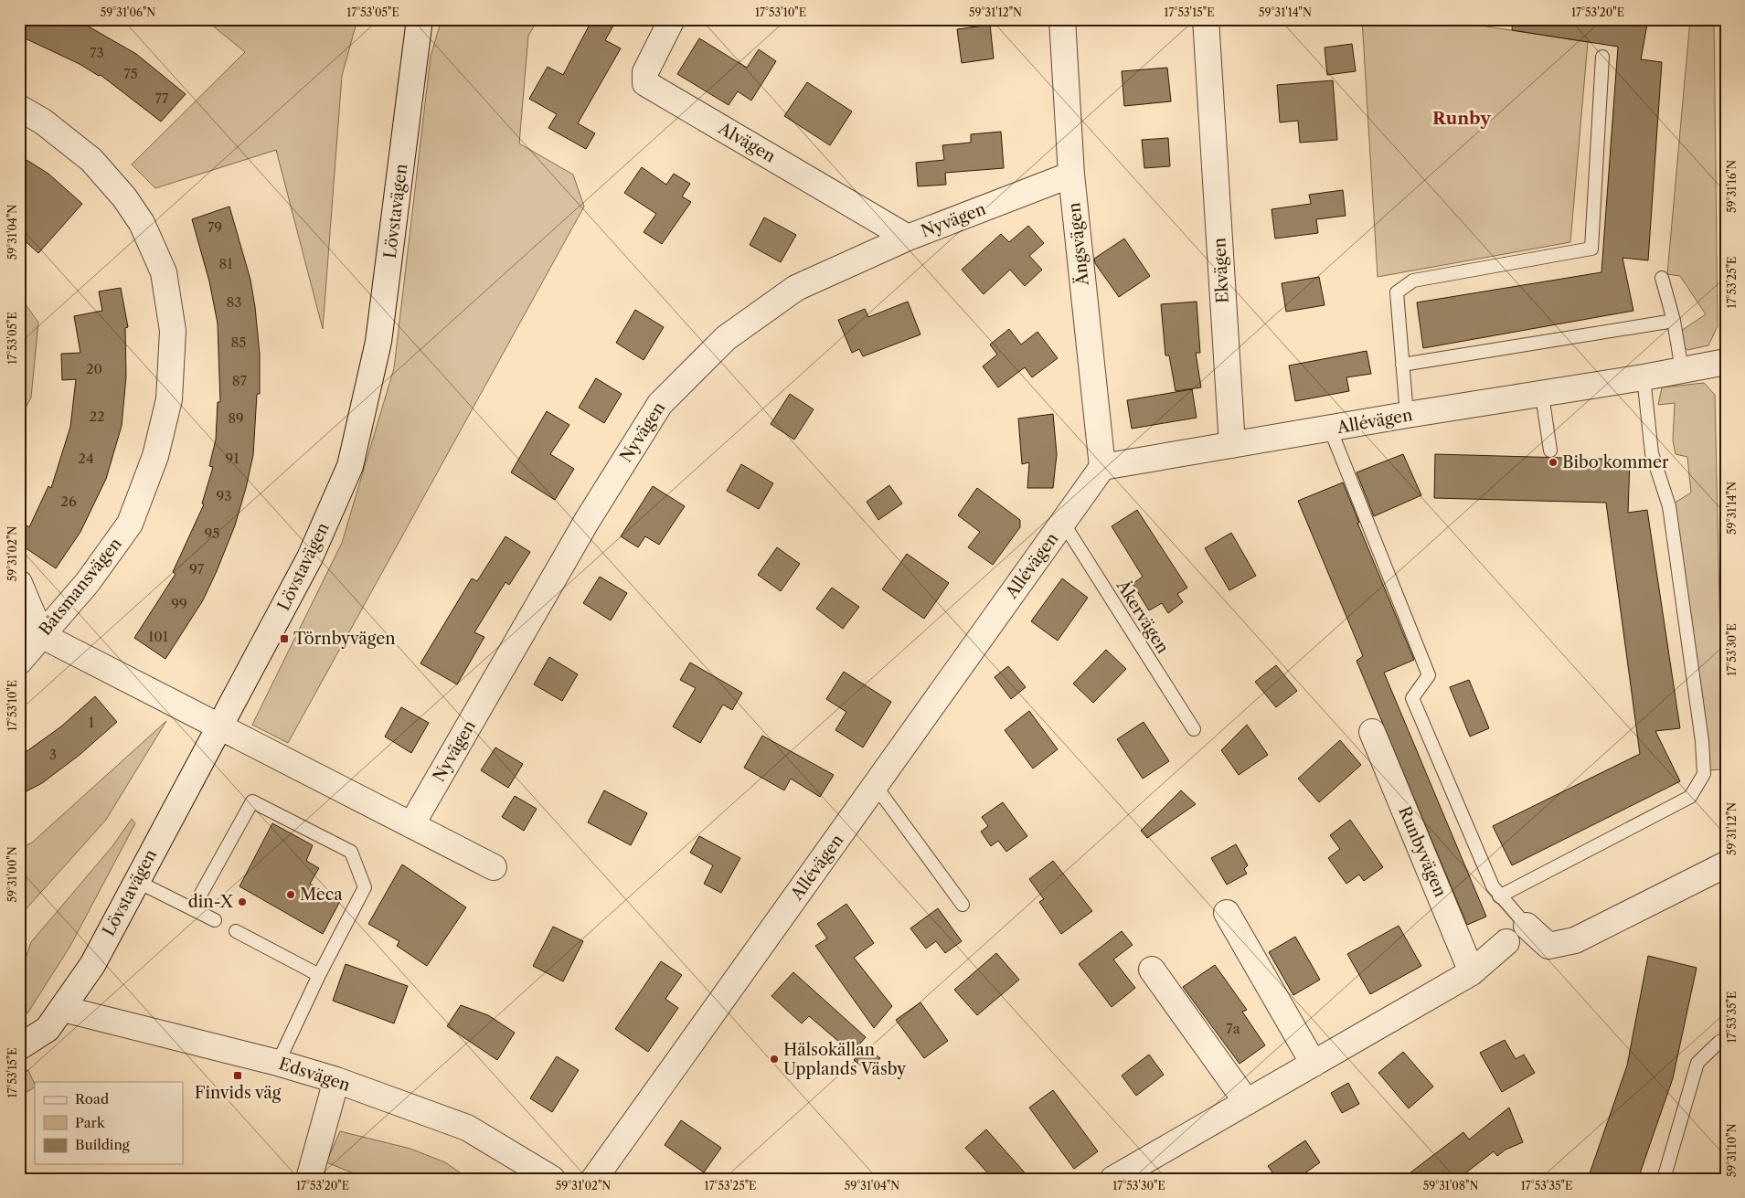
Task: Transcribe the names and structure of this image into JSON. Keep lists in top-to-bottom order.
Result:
{
  "streets": {
    "street": [
      "Alvägen",
      "Lövstavägen",
      "Nyvägen",
      "Ängsvägen",
      "Ekvägen",
      "Allévägen",
      "Båtsmansvägen",
      "Runbyvägen",
      "Edsvägen"
    ],
    "lane": ["Åkervägen"]
  },
  "crossings": [
    ["Alvägen", "Nyvägen"],
    ["Lövstavägen", "Edsvägen"],
    ["Nyvägen", "Ängsvägen"],
    ["Ängsvägen", "Allévägen"],
    ["Ekvägen", "Allévägen"],
    ["Allévägen", "Åkervägen"]
  ],
  "districts": ["Runby"],
  "places": {
    "other": [
      "Bibo kommer",
      "Meca",
      "din-X",
      "Hälsokällan Upplands Väsby"
    ],
    "transit": ["Törnbyvägen", "Finvids väg"]
  },
  "house_numbers": [
    "73",
    "75",
    "77",
    "79",
    "81",
    "83",
    "85",
    "20",
    "87",
    "22",
    "89",
    "24",
    "91",
    "93",
    "26",
    "95",
    "97",
    "99",
    "101",
    "1",
    "3",
    "7a"
  ],
  "legend": ["Road", "Park", "Building"],
  "coordinates": [
    "59°31'06\"N",
    "17°53'05\"E",
    "17°53'10\"E",
    "59°31'12\"N",
    "17°53'15\"E",
    "59°31'14\"N",
    "17°53'20\"E",
    "59°31'16\"N",
    "59°31'04\"N",
    "17°53'25\"E",
    "59°31'02\"N",
    "17°53'30\"E",
    "59°31'00\"N",
    "17°53'35\"E",
    "59°31'10\"N",
    "59°31'08\"N"
  ]
}
